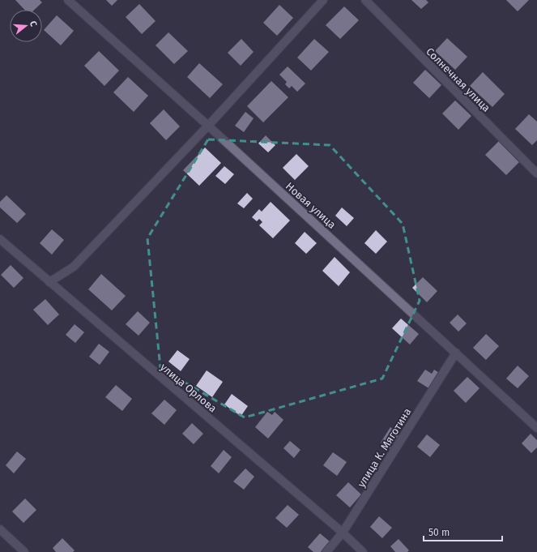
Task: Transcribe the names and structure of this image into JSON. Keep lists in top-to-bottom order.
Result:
{
  "streets": {
    "street": [
      "Солнечная улица",
      "Новая улица",
      "улица Орлова",
      "улица К. Мяготина"
    ]
  },
  "crossings": [
    ["Новая улица", "улица К. Мяготина"],
    ["улица Орлова", "улица К. Мяготина"]
  ],
  "scale_bar": "50 m",
  "north": "right"
}
